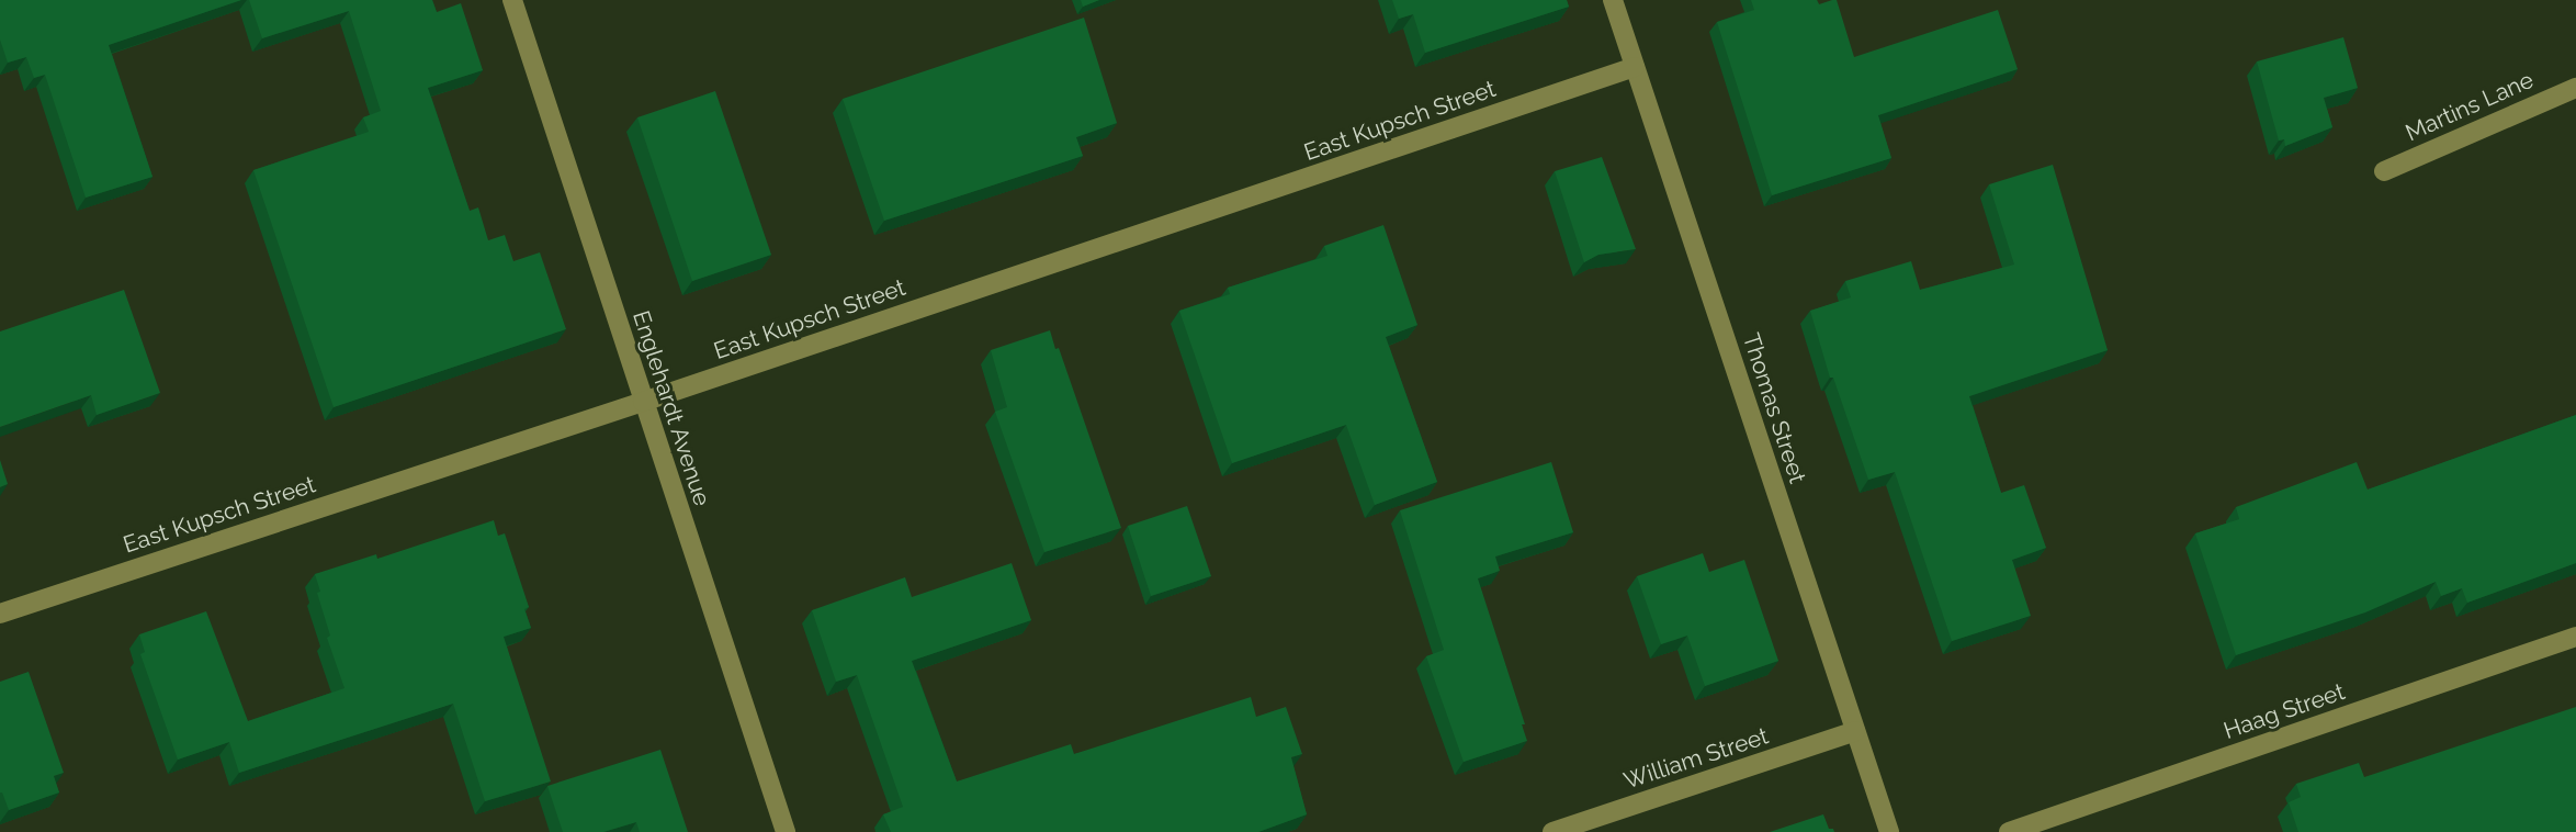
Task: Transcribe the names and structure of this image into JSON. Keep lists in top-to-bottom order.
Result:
{
  "streets": {
    "street": [
      "Martins Lane",
      "East Kupsch Street",
      "Englehardt Avenue",
      "Thomas Street",
      "Haag Street",
      "William Street"
    ]
  },
  "crossings": [
    ["East Kupsch Street", "Englehardt Avenue"],
    ["East Kupsch Street", "Thomas Street"],
    ["Thomas Street", "William Street"]
  ]
}
